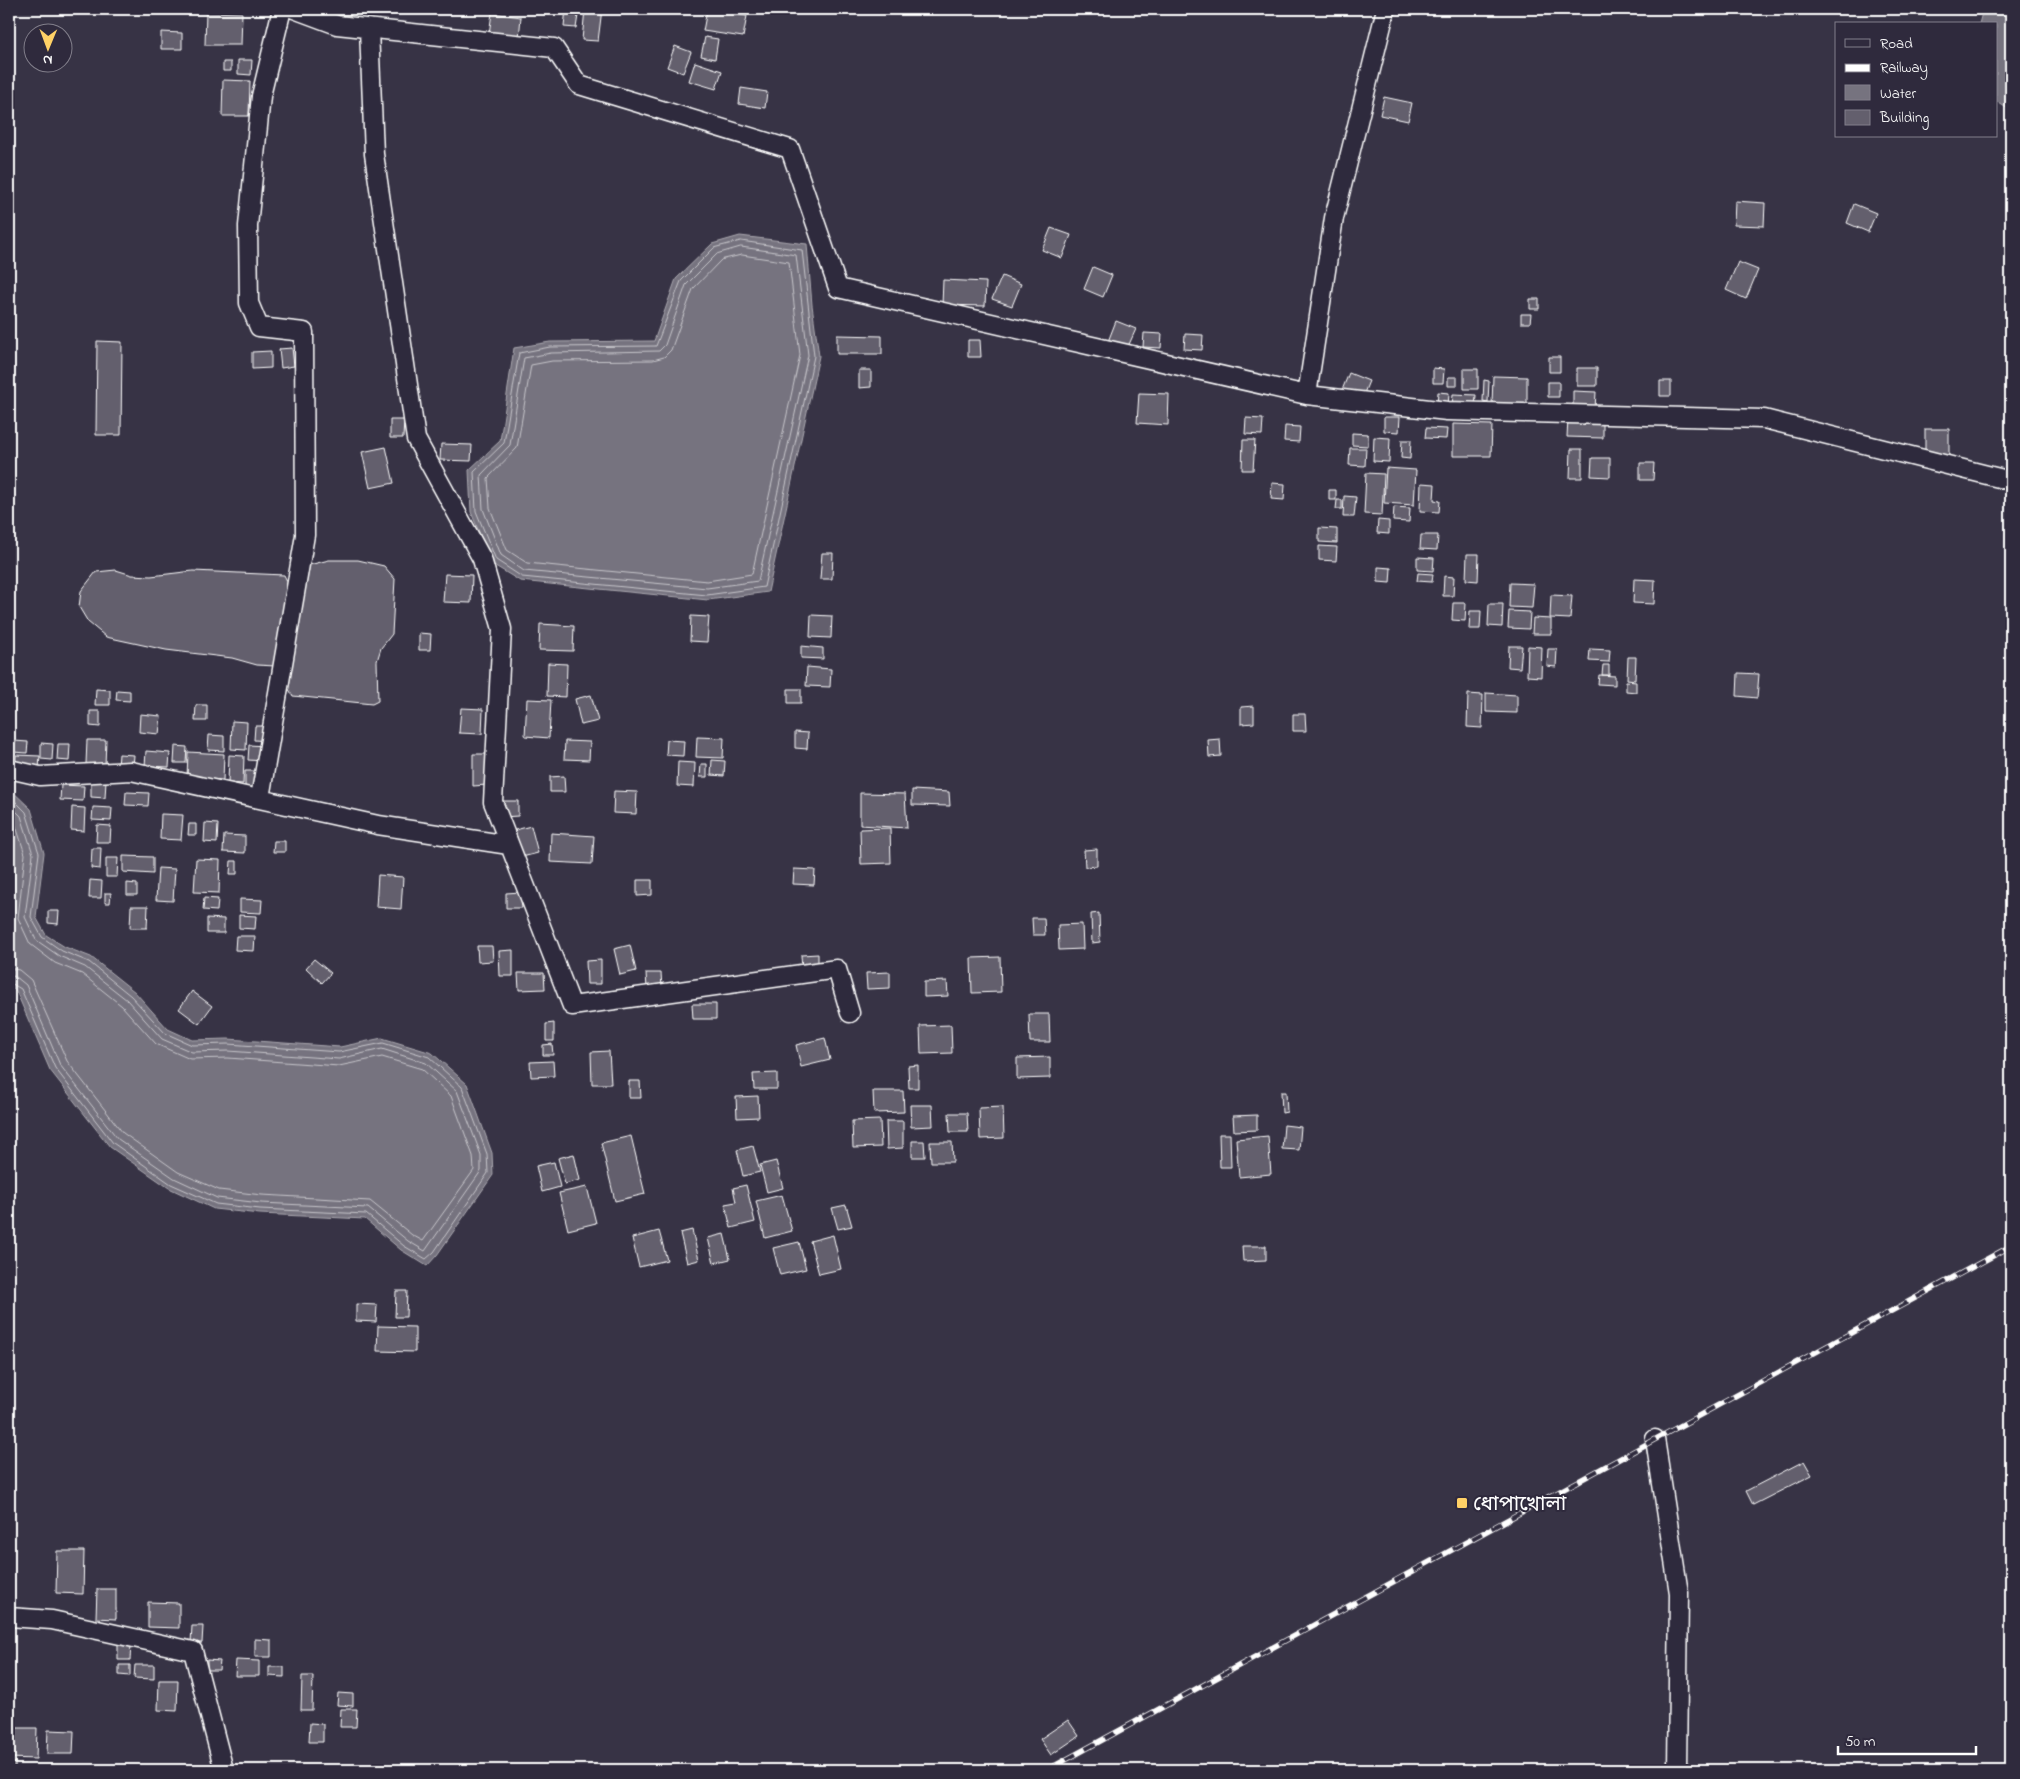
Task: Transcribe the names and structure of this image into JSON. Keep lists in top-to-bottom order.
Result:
{
  "places": {
    "transit": ["ধোপাখোলা"]
  },
  "legend": [
    "Road",
    "Railway",
    "Water",
    "Building"
  ],
  "scale_bar": "50 m",
  "north": "bottom"
}
